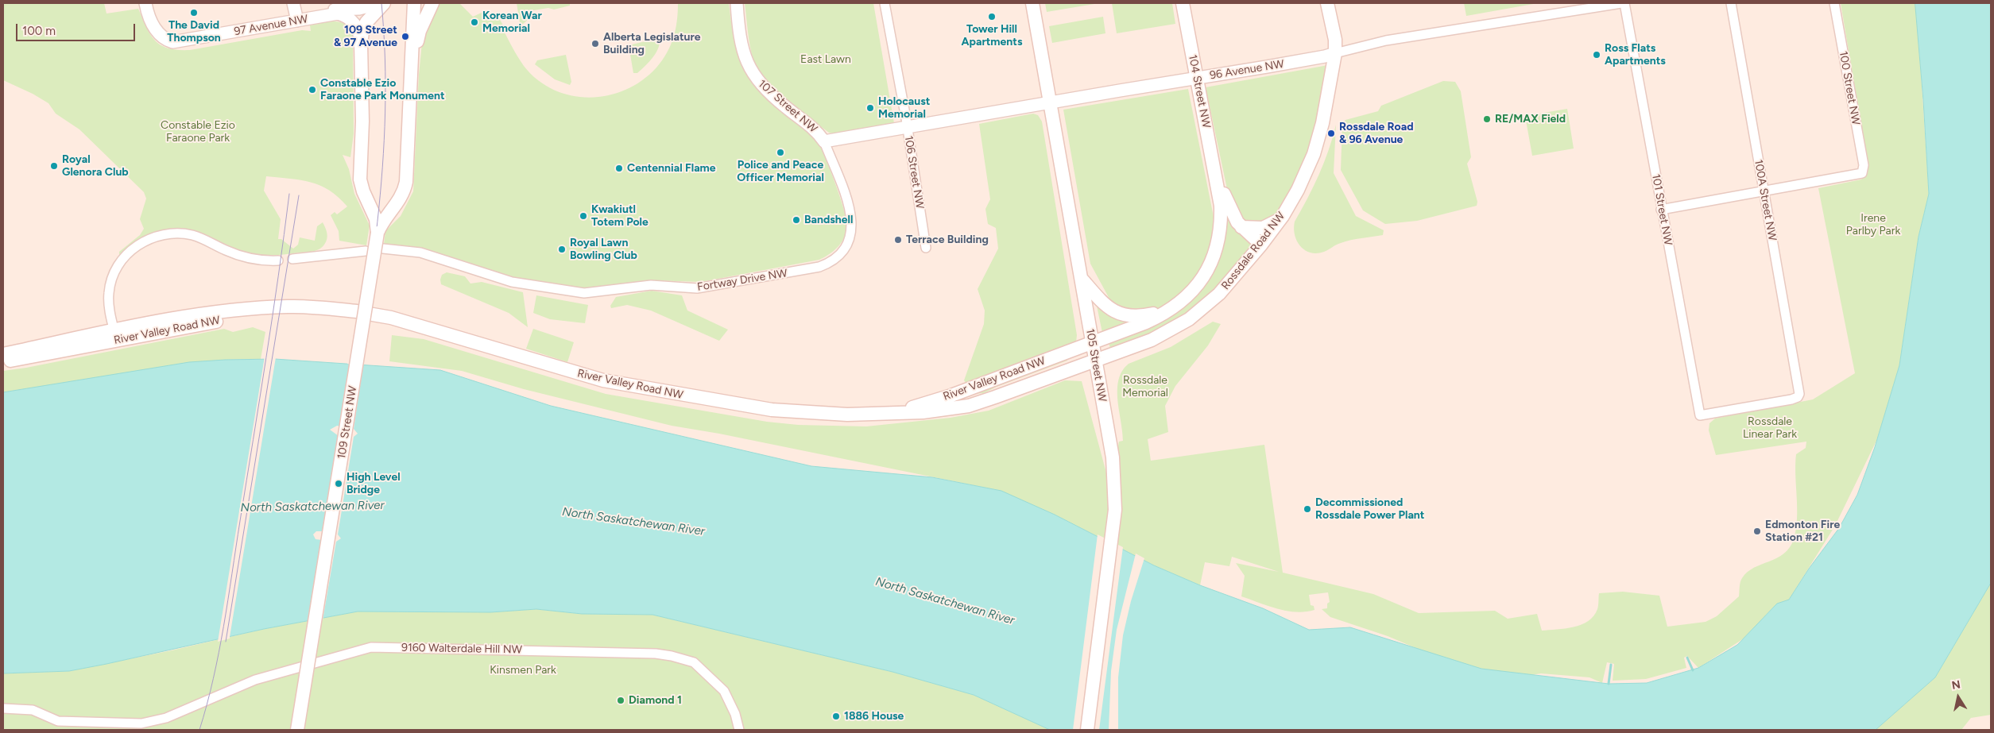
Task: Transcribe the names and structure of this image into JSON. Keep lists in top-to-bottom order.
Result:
{
  "streets": {
    "main road": [
      "104 Street NW",
      "Rossdale Road NW",
      "River Valley Road NW",
      "105 Street NW",
      "109 Street NW"
    ],
    "street": [
      "97 Avenue NW",
      "96 Avenue NW",
      "100 Street NW",
      "107 Street NW",
      "106 Street NW",
      "100A Street NW",
      "101 Street NW",
      "Fortway Drive NW",
      "9160 Walterdale Hill NW"
    ]
  },
  "crossings": [
    ["97 Avenue NW", "109 Street NW"],
    ["96 Avenue NW", "104 Street NW"],
    ["96 Avenue NW", "107 Street NW"],
    ["96 Avenue NW", "106 Street NW"],
    ["96 Avenue NW", "Rossdale Road NW"],
    ["96 Avenue NW", "Fortway Drive NW"],
    ["96 Avenue NW", "105 Street NW"],
    ["100 Street NW", "100A Street NW"],
    ["107 Street NW", "Fortway Drive NW"],
    ["100A Street NW", "101 Street NW"],
    ["Rossdale Road NW", "River Valley Road NW"],
    ["Rossdale Road NW", "105 Street NW"],
    ["River Valley Road NW", "105 Street NW"]
  ],
  "water": ["North Saskatchewan River"],
  "parks": [
    "East Lawn",
    "Constable Ezio Faraone Park",
    "Irene Parlby Park",
    "Rossdale Memorial",
    "Rossdale Linear Park",
    "Kinsmen Park"
  ],
  "places": [
    "The David Thompson",
    "Tower Hill Apartments",
    "Korean War Memorial",
    "109 Street & 97 Avenue",
    "Alberta Legislature Building",
    "Ross Flats Apartments",
    "Constable Ezio Faraone Park Monument",
    "Holocaust Memorial",
    "RE/MAX Field",
    "Rossdale Road & 96 Avenue",
    "Police and Peace Officer Memorial",
    "Royal Glenora Club",
    "Centennial Flame",
    "Kwakiutl Totem Pole",
    "Bandshell",
    "Terrace Building",
    "Royal Lawn Bowling Club",
    "High Level Bridge",
    "Decommissioned Rossdale Power Plant",
    "Edmonton Fire Station #21",
    "Diamond 1",
    "1886 House"
  ],
  "scale_bar": "100 m",
  "north": "top"
}
